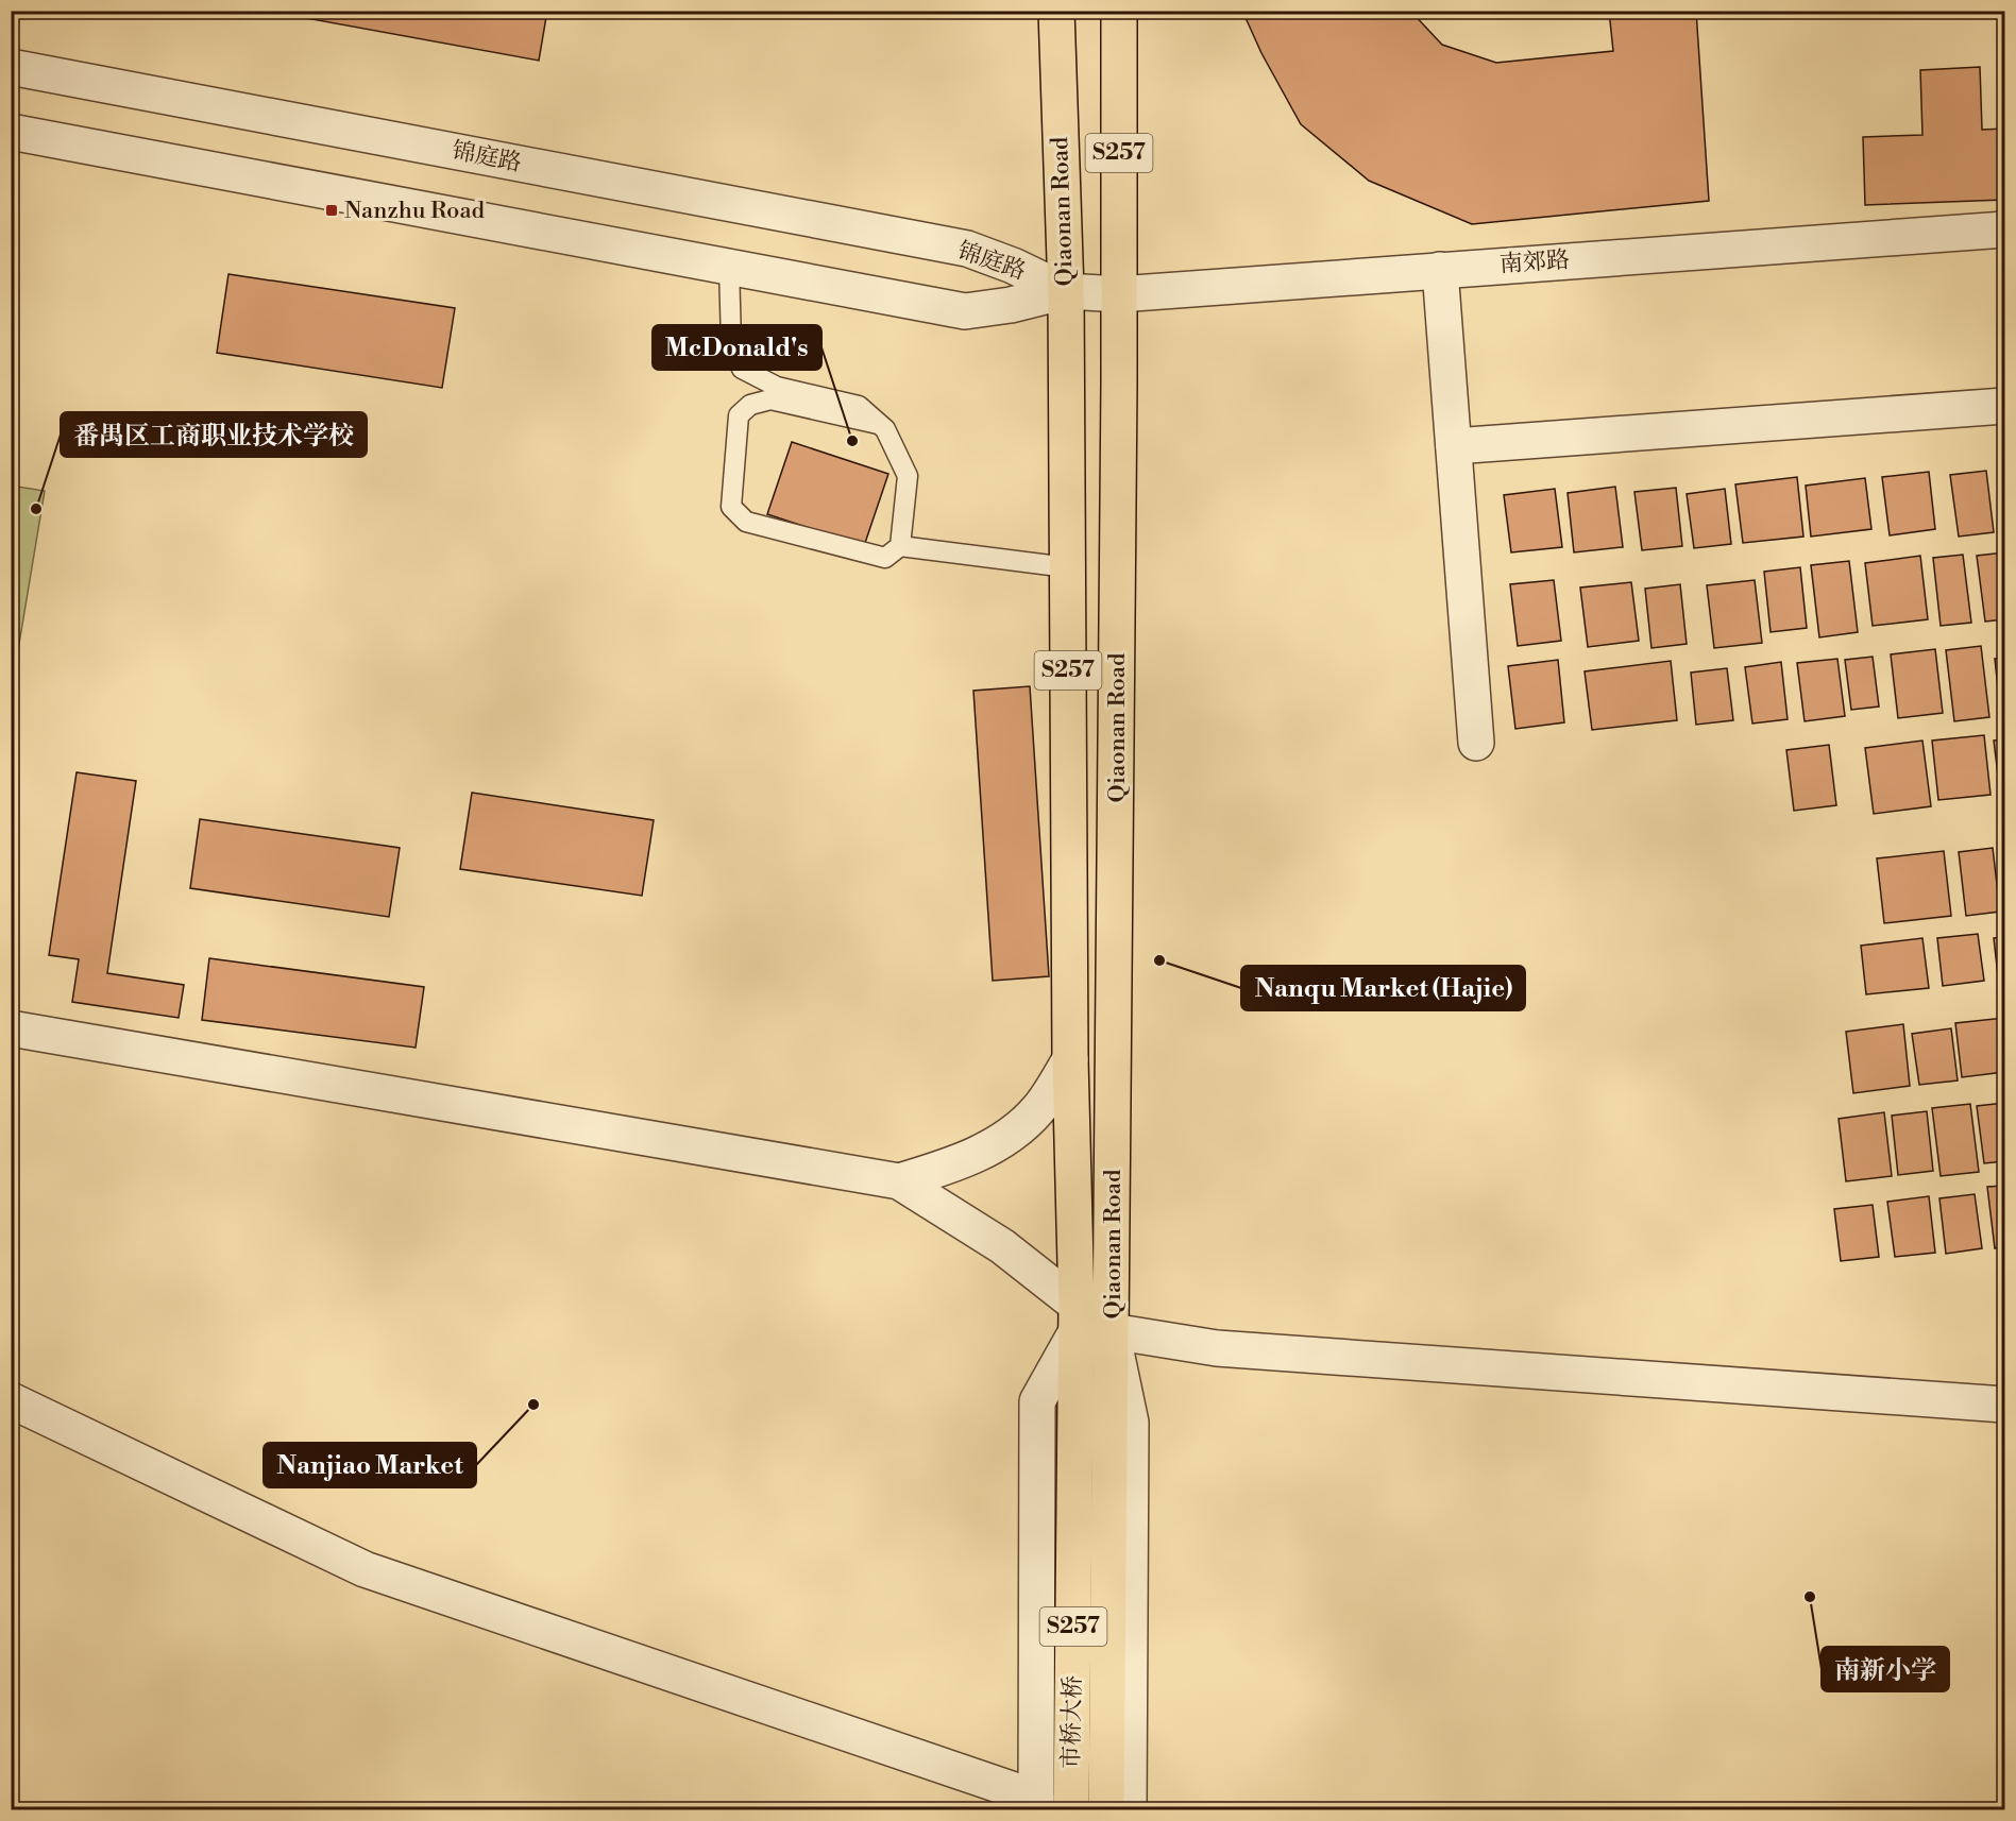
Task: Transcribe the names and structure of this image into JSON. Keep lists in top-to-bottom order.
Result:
{
  "streets": {
    "main road": ["S257", "Qiaonan Road", "市桥大桥"],
    "street": ["锦庭路", "南郊路"]
  },
  "crossings": [
    ["锦庭路", "Qiaonan Road"],
    ["锦庭路", "南郊路"],
    ["Qiaonan Road", "南郊路"],
    ["Qiaonan Road", "市桥大桥"]
  ],
  "places": {
    "transit": ["Nanzhu Road"],
    "other": [
      "McDonald's",
      "番禺区工商职业技术学校",
      "Nanqu Market (Hajie)",
      "Nanjiao Market",
      "南新小学"
    ]
  }
}
